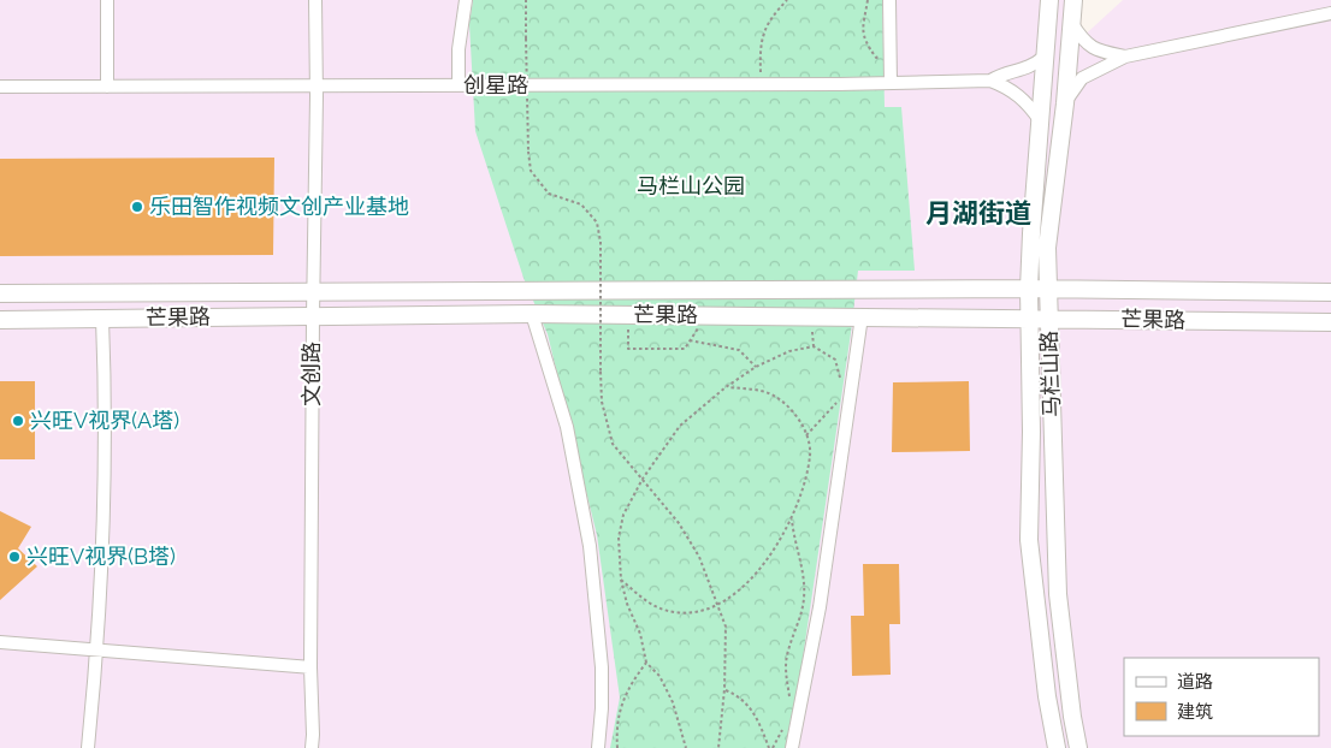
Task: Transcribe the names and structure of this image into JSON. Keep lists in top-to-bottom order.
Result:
{
  "streets": {
    "main road": ["芒果路", "马栏山路"],
    "street": ["创星路", "文创路"]
  },
  "crossings": [
    ["创星路", "文创路"],
    ["芒果路", "文创路"],
    ["芒果路", "马栏山路"]
  ],
  "districts": ["月湖街道"],
  "parks": ["马栏山公园"],
  "places": ["乐田智作视频文创产业基地", "兴旺V视界(A塔)", "兴旺V视界(B塔)"],
  "legend": ["道路", "建筑"]
}
